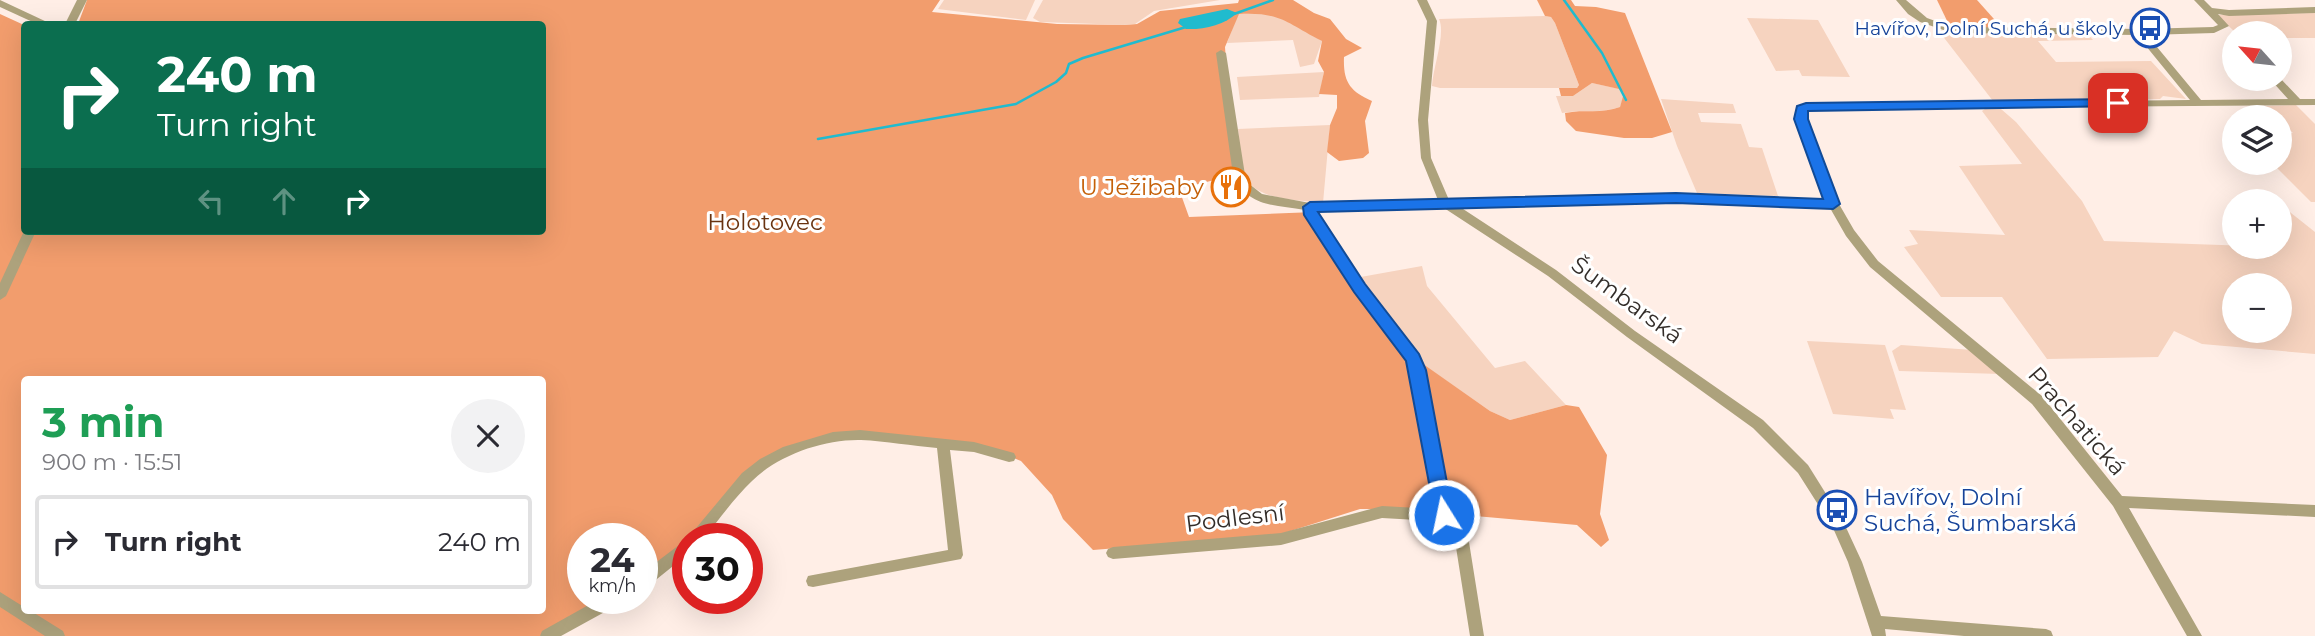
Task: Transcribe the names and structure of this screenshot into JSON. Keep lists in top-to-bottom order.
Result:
{
  "streets": {
    "street": ["Šumbarská", "Prachatická", "Podlesní"]
  },
  "parks": ["Holotovec"],
  "places": {
    "bus stop": ["Havířov, Dolní Suchá, u školy", "Havířov, Dolní Suchá, Šumbarská"],
    "restaurant": ["U Ježibaby"]
  },
  "north": "top left",
  "page": {
    "map_buttons": ["+", "−"],
    "turn": ["240 m", "Turn right"],
    "heading": ["3 min", "900 m · 15:51"],
    "list": [
      {
        "name": "Turn right",
        "value": "240 m"
      }
    ],
    "speed": "24 km/h",
    "limit": "30"
  }
}
